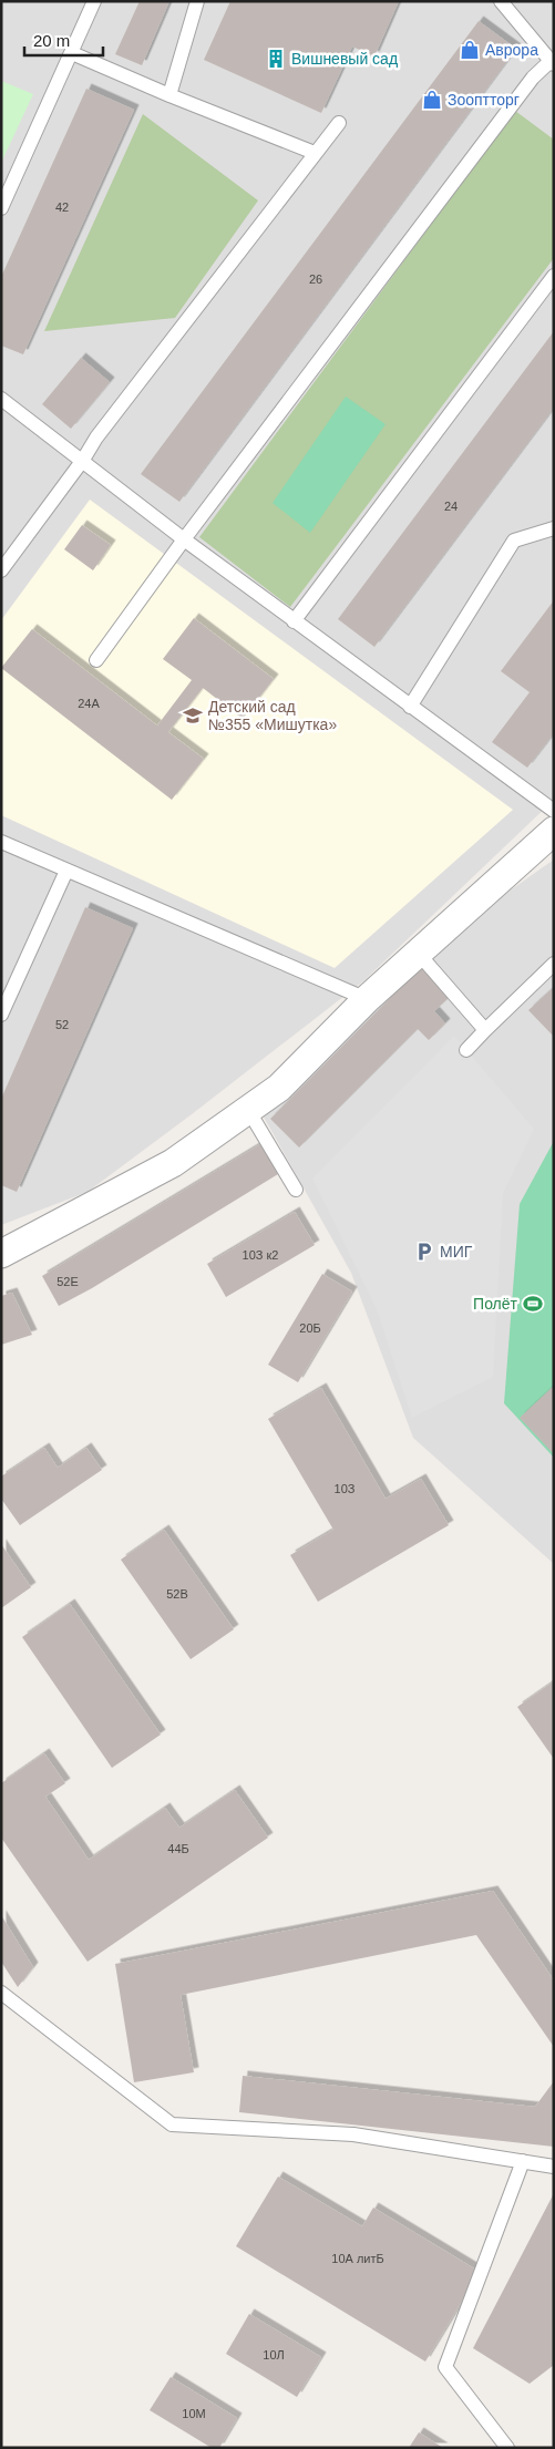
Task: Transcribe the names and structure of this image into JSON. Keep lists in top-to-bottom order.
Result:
{
  "places": {
    "shop": ["Аврора", "Зооптторг"],
    "building": ["Вишневый сад"],
    "school or university": ["Детский сад №355 «Мишутка»"],
    "parking": ["МИГ"],
    "sports": ["Полёт"]
  },
  "house_numbers": [
    "42",
    "26",
    "24",
    "24А",
    "52",
    "10З к2",
    "52Е",
    "20Б",
    "10З",
    "52В",
    "44Б",
    "10А литБ",
    "10Л",
    "10М"
  ],
  "scale_bar": "20 m"
}
